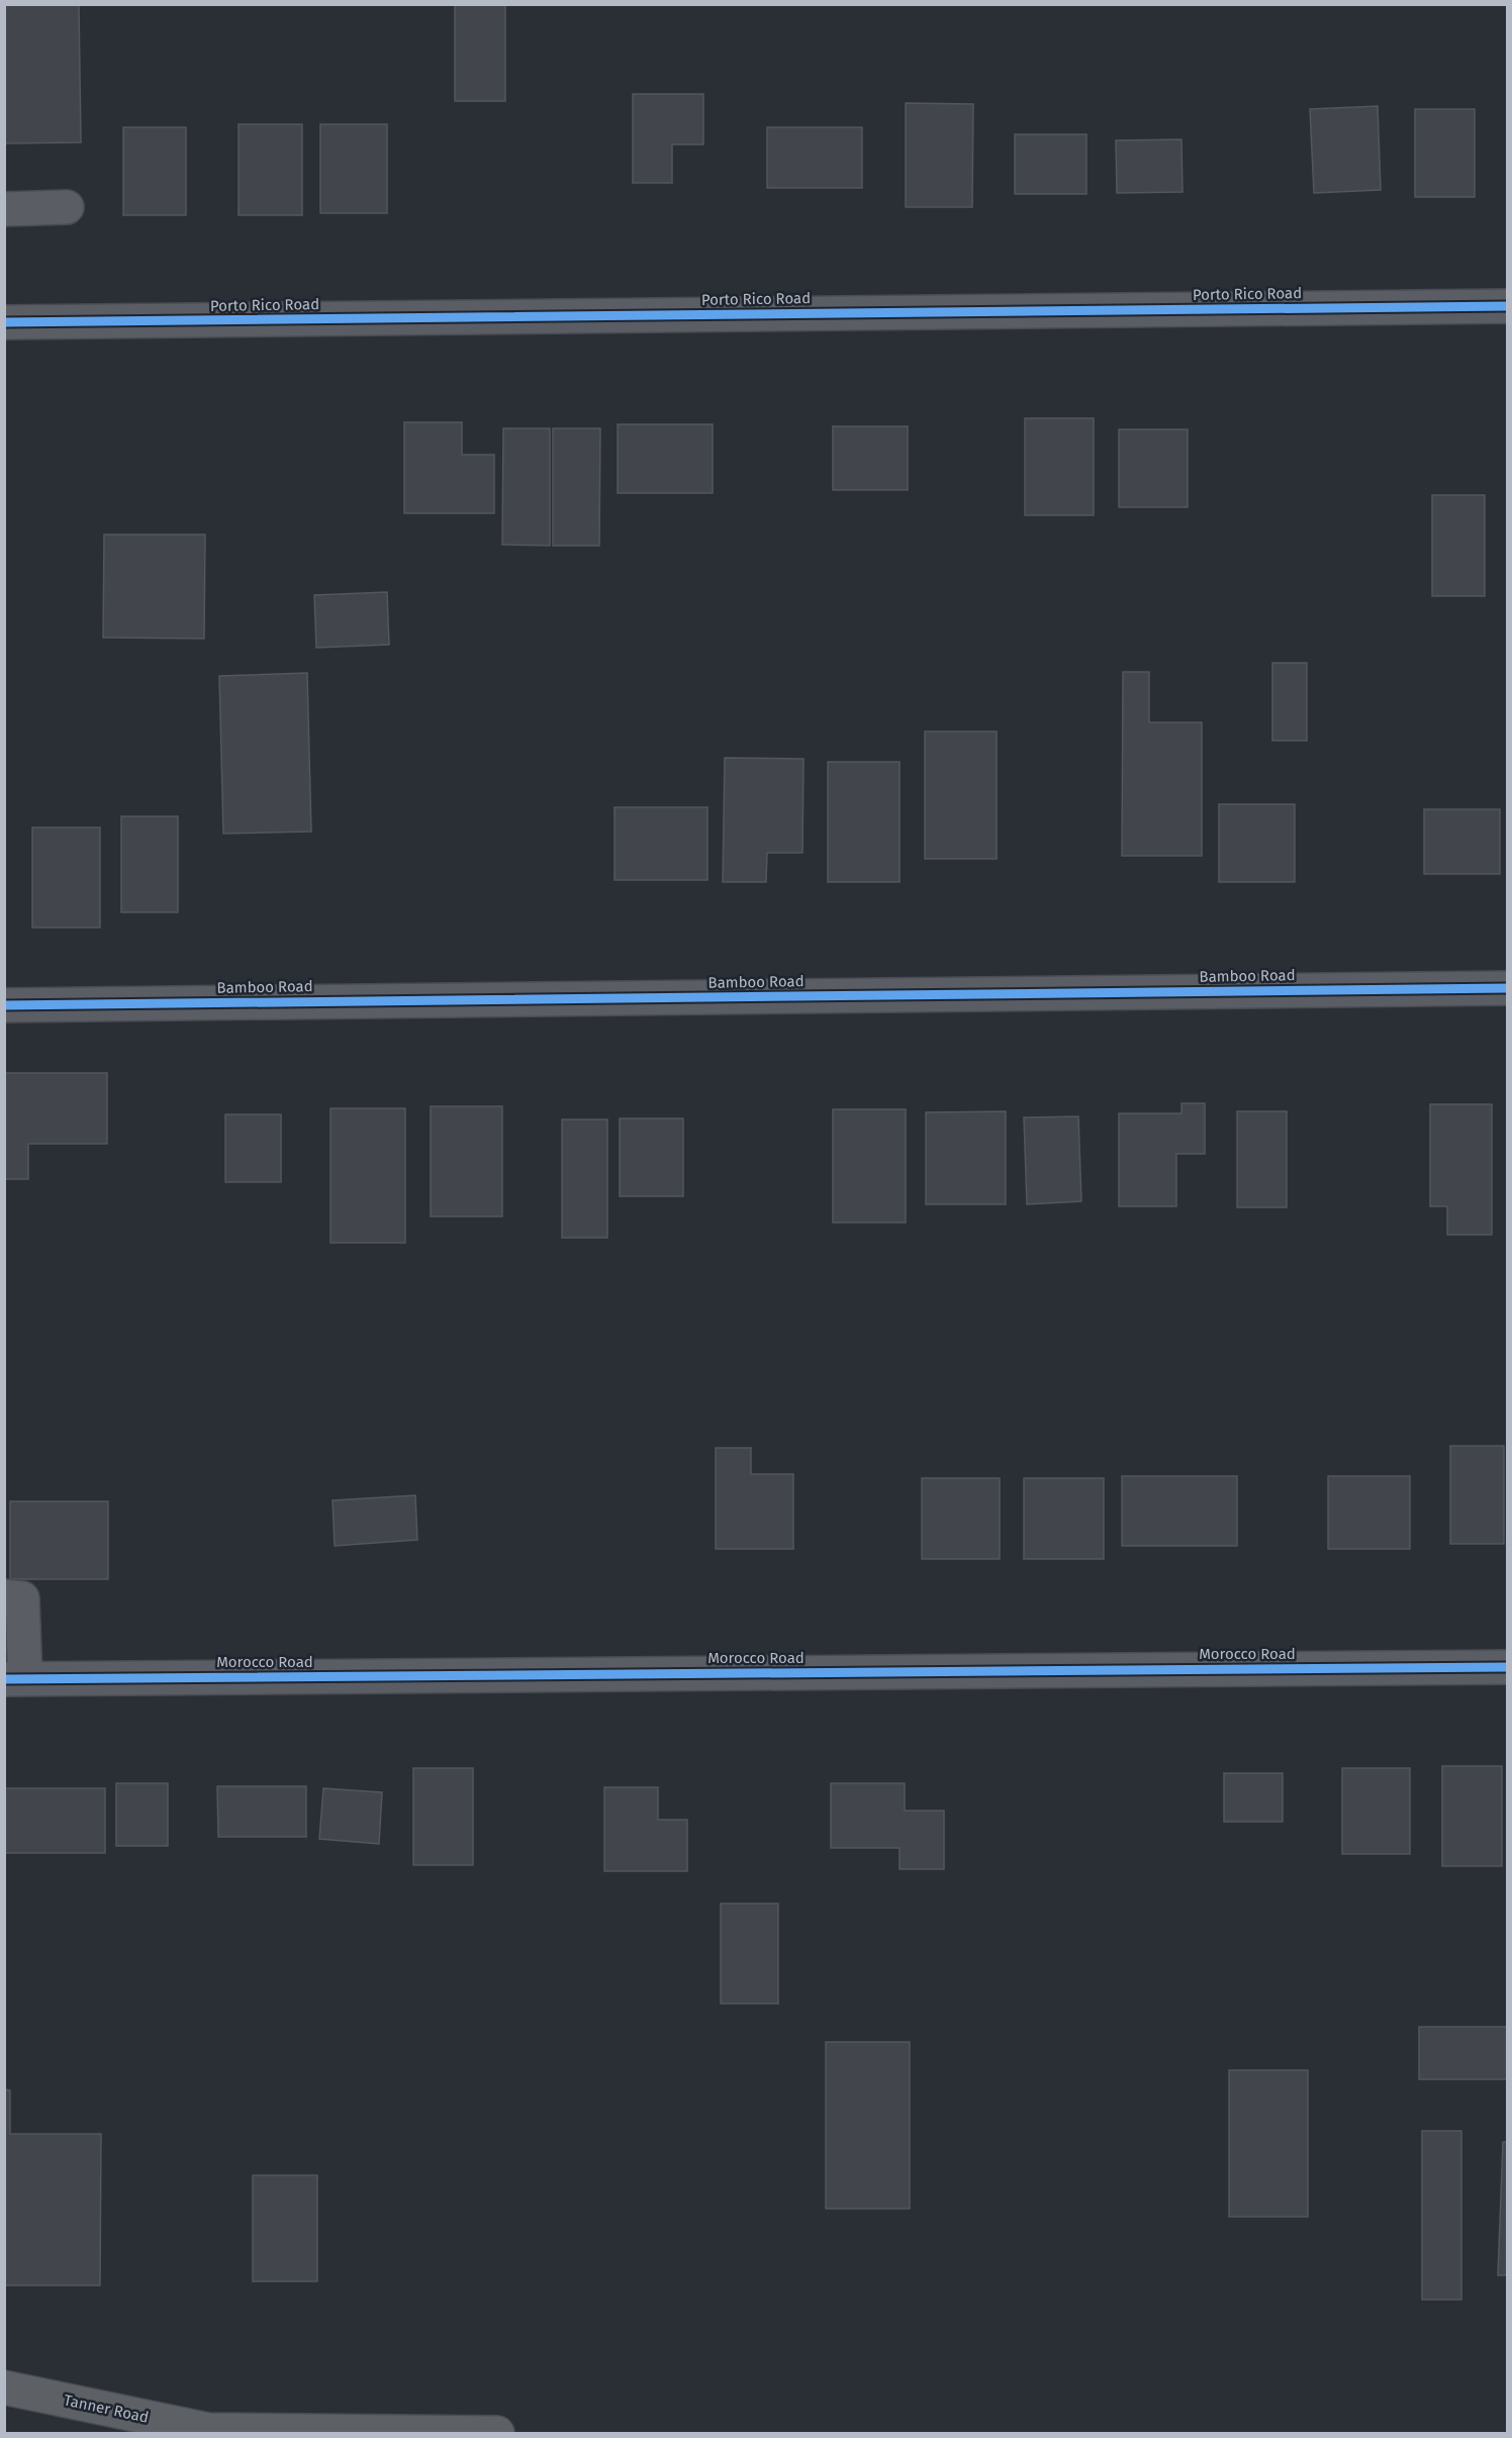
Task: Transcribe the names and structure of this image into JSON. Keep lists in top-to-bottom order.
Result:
{
  "streets": {
    "main road": ["Tanner Road"],
    "street": ["Porto Rico Road", "Bamboo Road", "Morocco Road"]
  }
}
